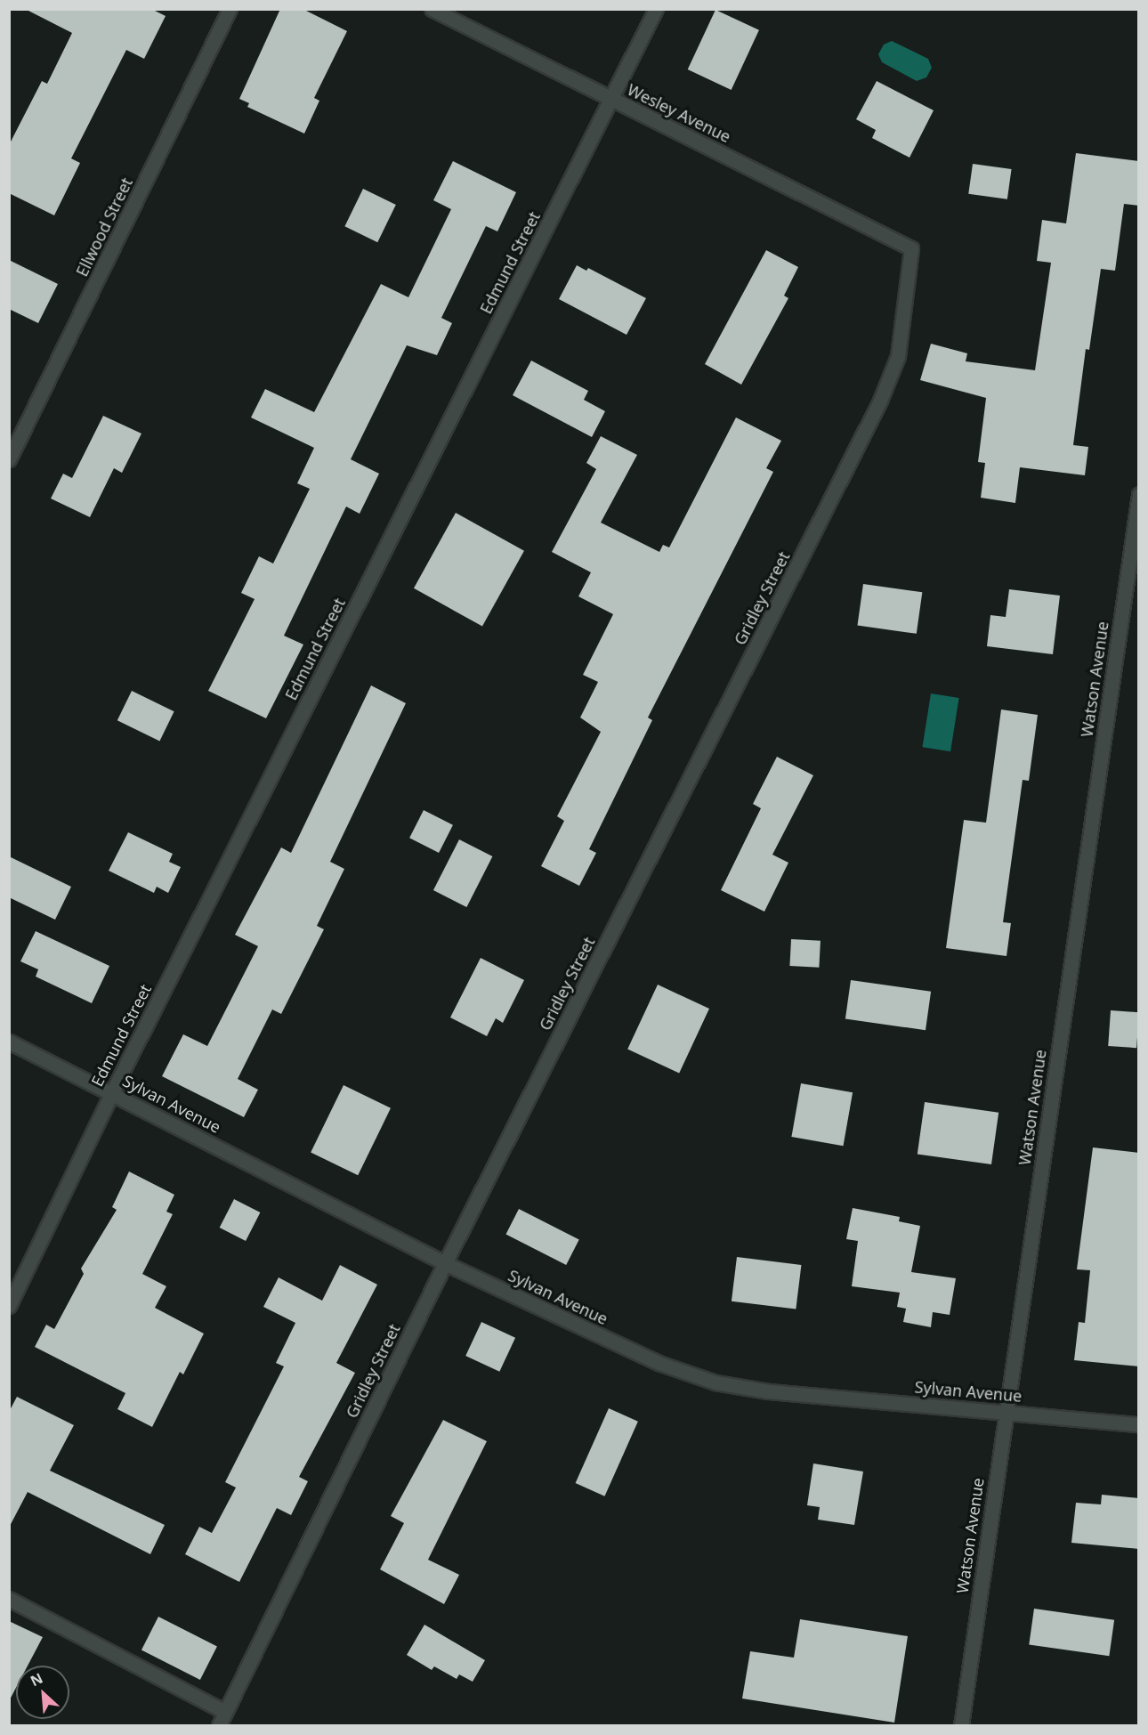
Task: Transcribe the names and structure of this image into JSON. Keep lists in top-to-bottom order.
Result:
{
  "streets": {
    "street": [
      "Wesley Avenue",
      "Ellwood Street",
      "Edmund Street",
      "Gridley Street",
      "Watson Avenue",
      "Sylvan Avenue"
    ]
  },
  "crossings": [
    ["Wesley Avenue", "Edmund Street"],
    ["Wesley Avenue", "Gridley Street"],
    ["Edmund Street", "Sylvan Avenue"],
    ["Gridley Street", "Sylvan Avenue"],
    ["Watson Avenue", "Sylvan Avenue"]
  ],
  "north": "top left"
}
